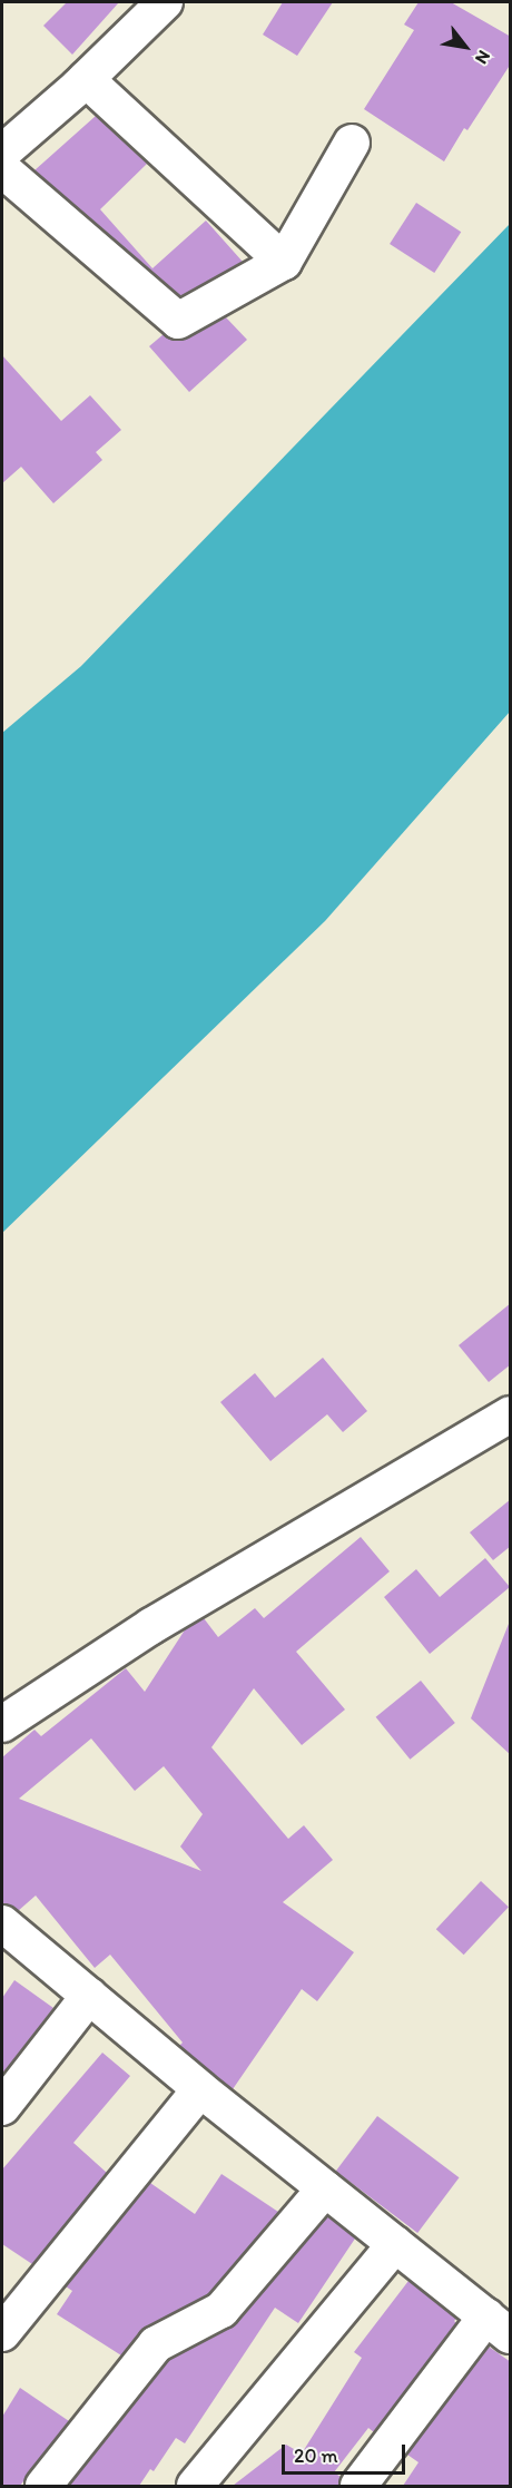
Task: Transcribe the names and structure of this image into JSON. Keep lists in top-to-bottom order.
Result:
{
  "scale_bar": "20 m",
  "north": "bottom right"
}
